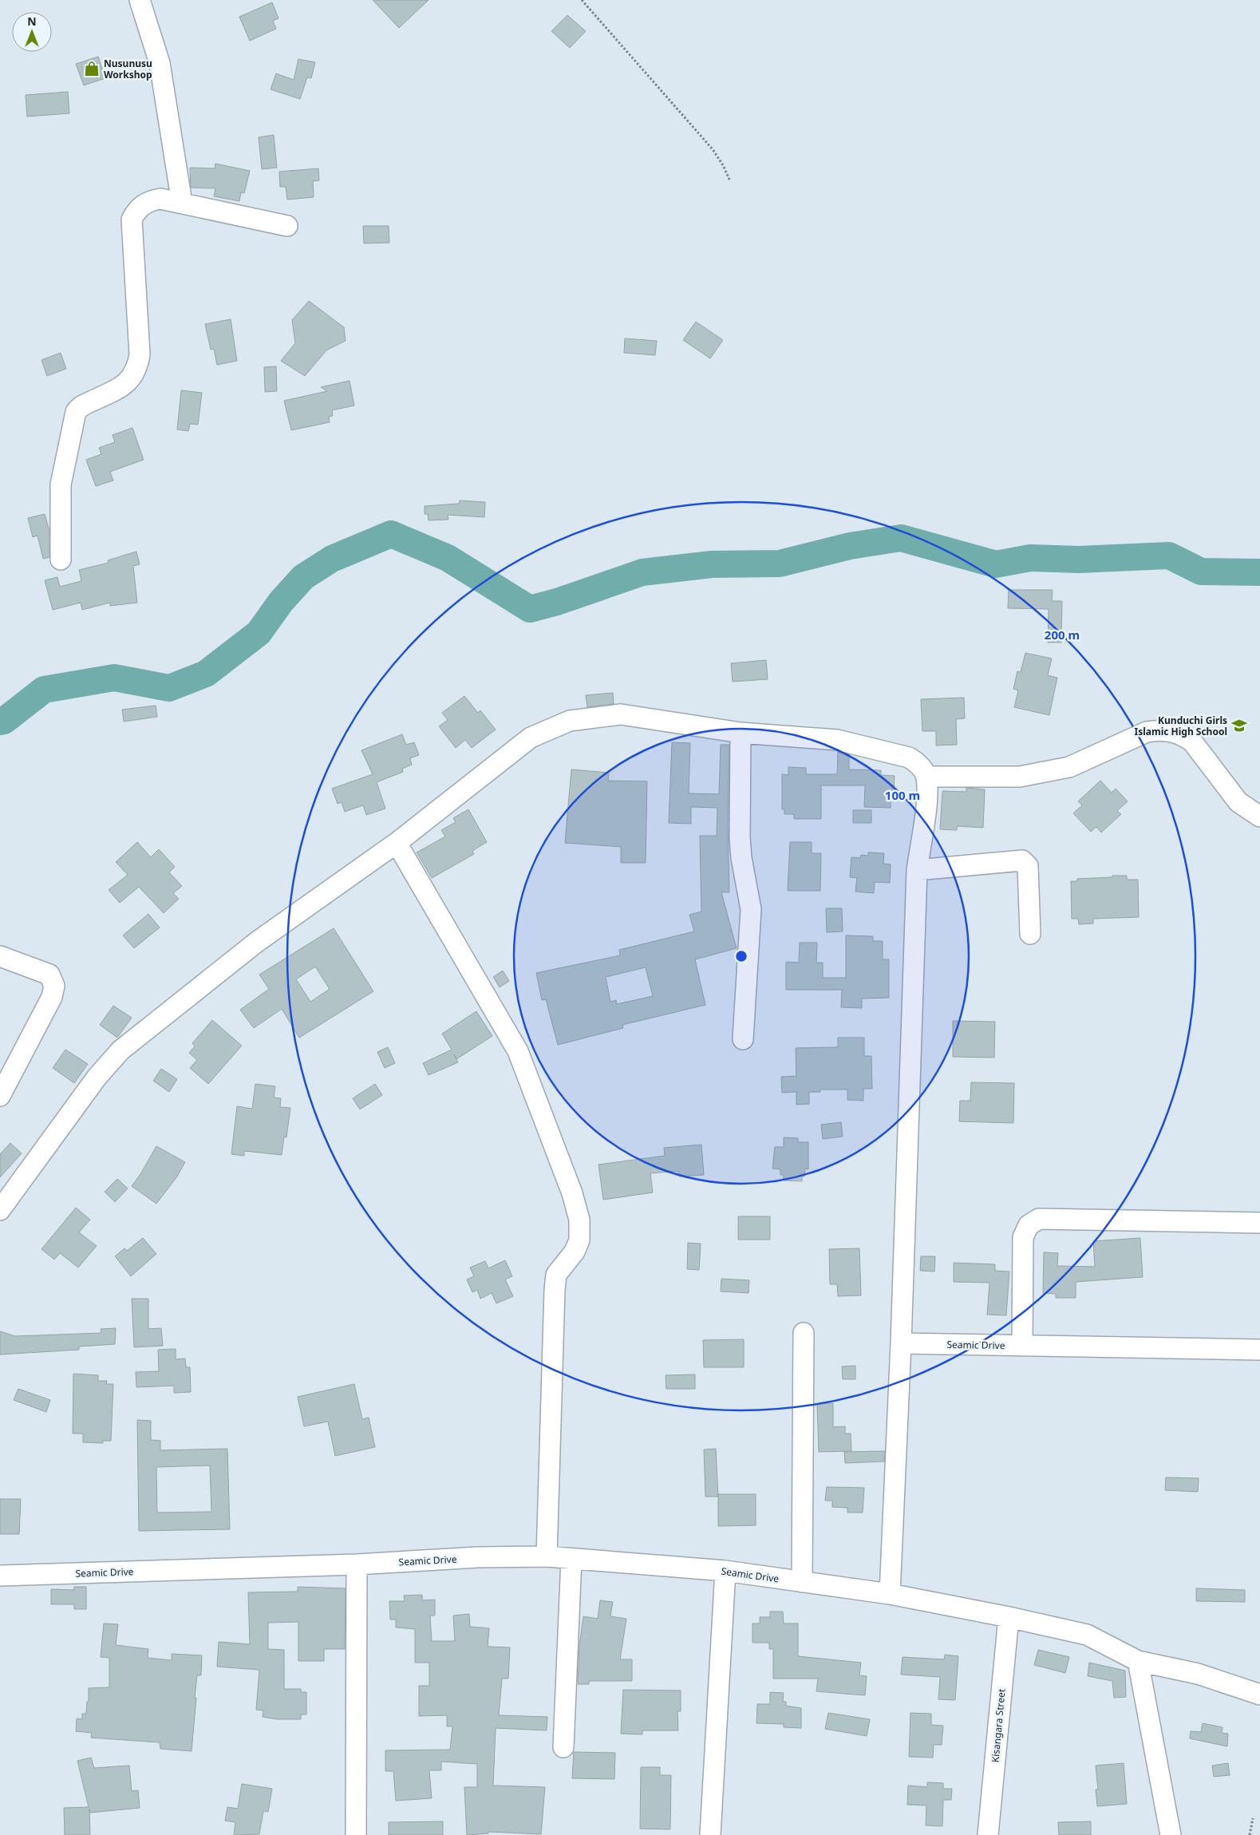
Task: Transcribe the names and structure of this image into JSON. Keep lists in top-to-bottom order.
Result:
{
  "streets": {
    "street": ["Seamic Drive", "Kisangara Street"]
  },
  "crossings": [
    ["Seamic Drive", "Kisangara Street"]
  ],
  "places": {
    "shop": ["Nusunusu Workshop"],
    "school or university": ["Kunduchi Girls Islamic High School"]
  },
  "north": "top",
  "rings": ["200 m", "100 m"]
}
